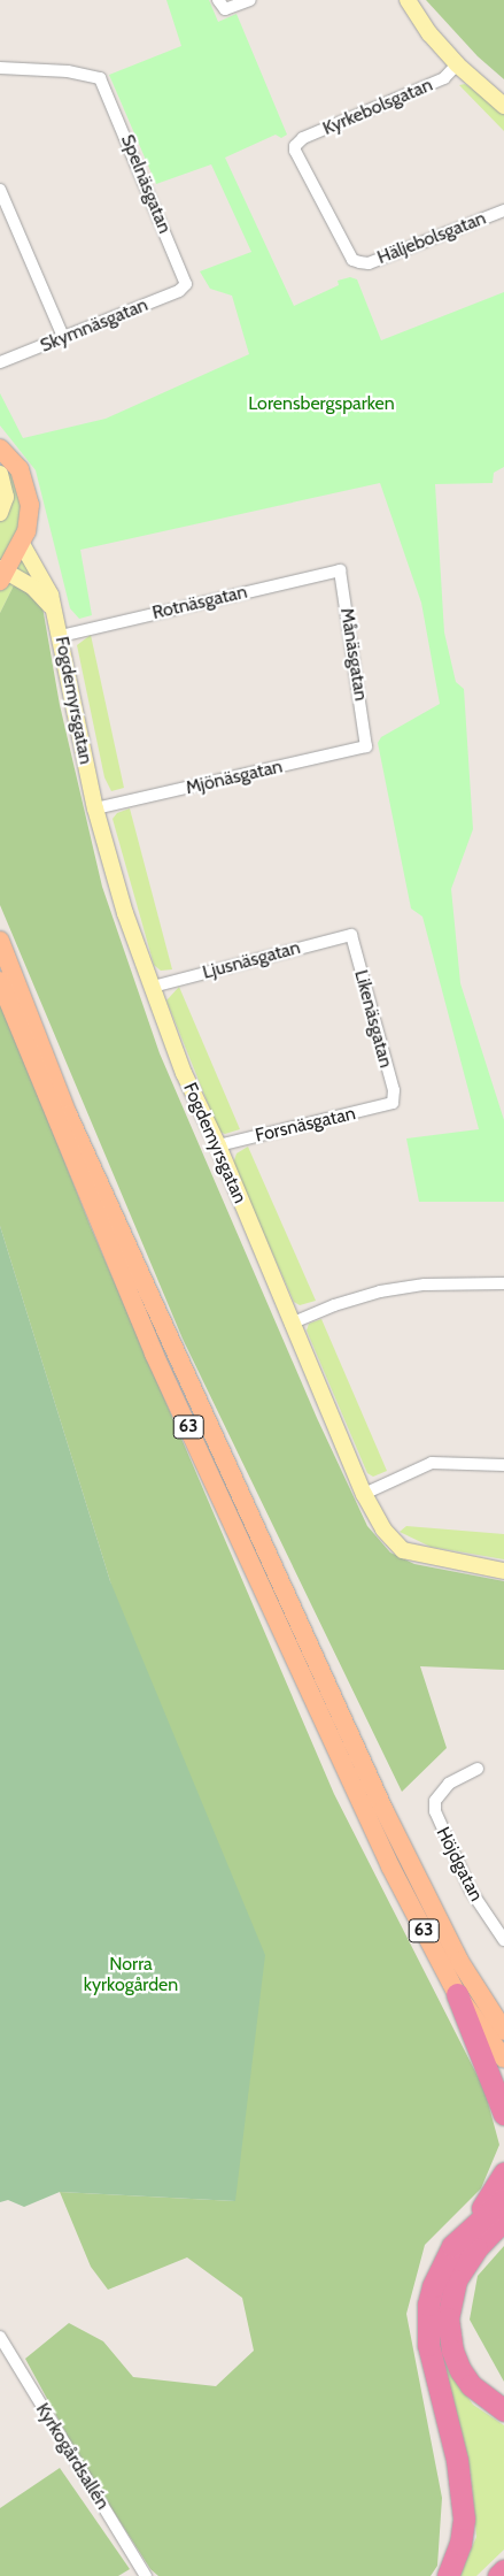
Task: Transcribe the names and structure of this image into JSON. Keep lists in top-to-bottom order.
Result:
{
  "streets": {
    "main road": ["63"],
    "street": [
      "Kyrkebolsgatan",
      "Spelnäsgatan",
      "Häljebolsgatan",
      "Skymnäsgatan",
      "Rotnäsgatan",
      "Månäsgatan",
      "Fogdemyrsgatan",
      "Mjönäsgatan",
      "Ljusnäsgatan",
      "Likenäsgatan",
      "Forsnäsgatan",
      "Höjdgatan",
      "Kyrkogårdsallén"
    ]
  },
  "crossings": [
    ["Kyrkebolsgatan", "Häljebolsgatan"],
    ["Spelnäsgatan", "Skymnäsgatan"],
    ["Rotnäsgatan", "Månäsgatan"],
    ["Rotnäsgatan", "Fogdemyrsgatan"],
    ["Månäsgatan", "Mjönäsgatan"],
    ["Fogdemyrsgatan", "Mjönäsgatan"],
    ["Fogdemyrsgatan", "Ljusnäsgatan"],
    ["Fogdemyrsgatan", "Forsnäsgatan"],
    ["Ljusnäsgatan", "Likenäsgatan"],
    ["Likenäsgatan", "Forsnäsgatan"]
  ],
  "parks": ["Lorensbergsparken", "Norra kyrkogården"]
}
